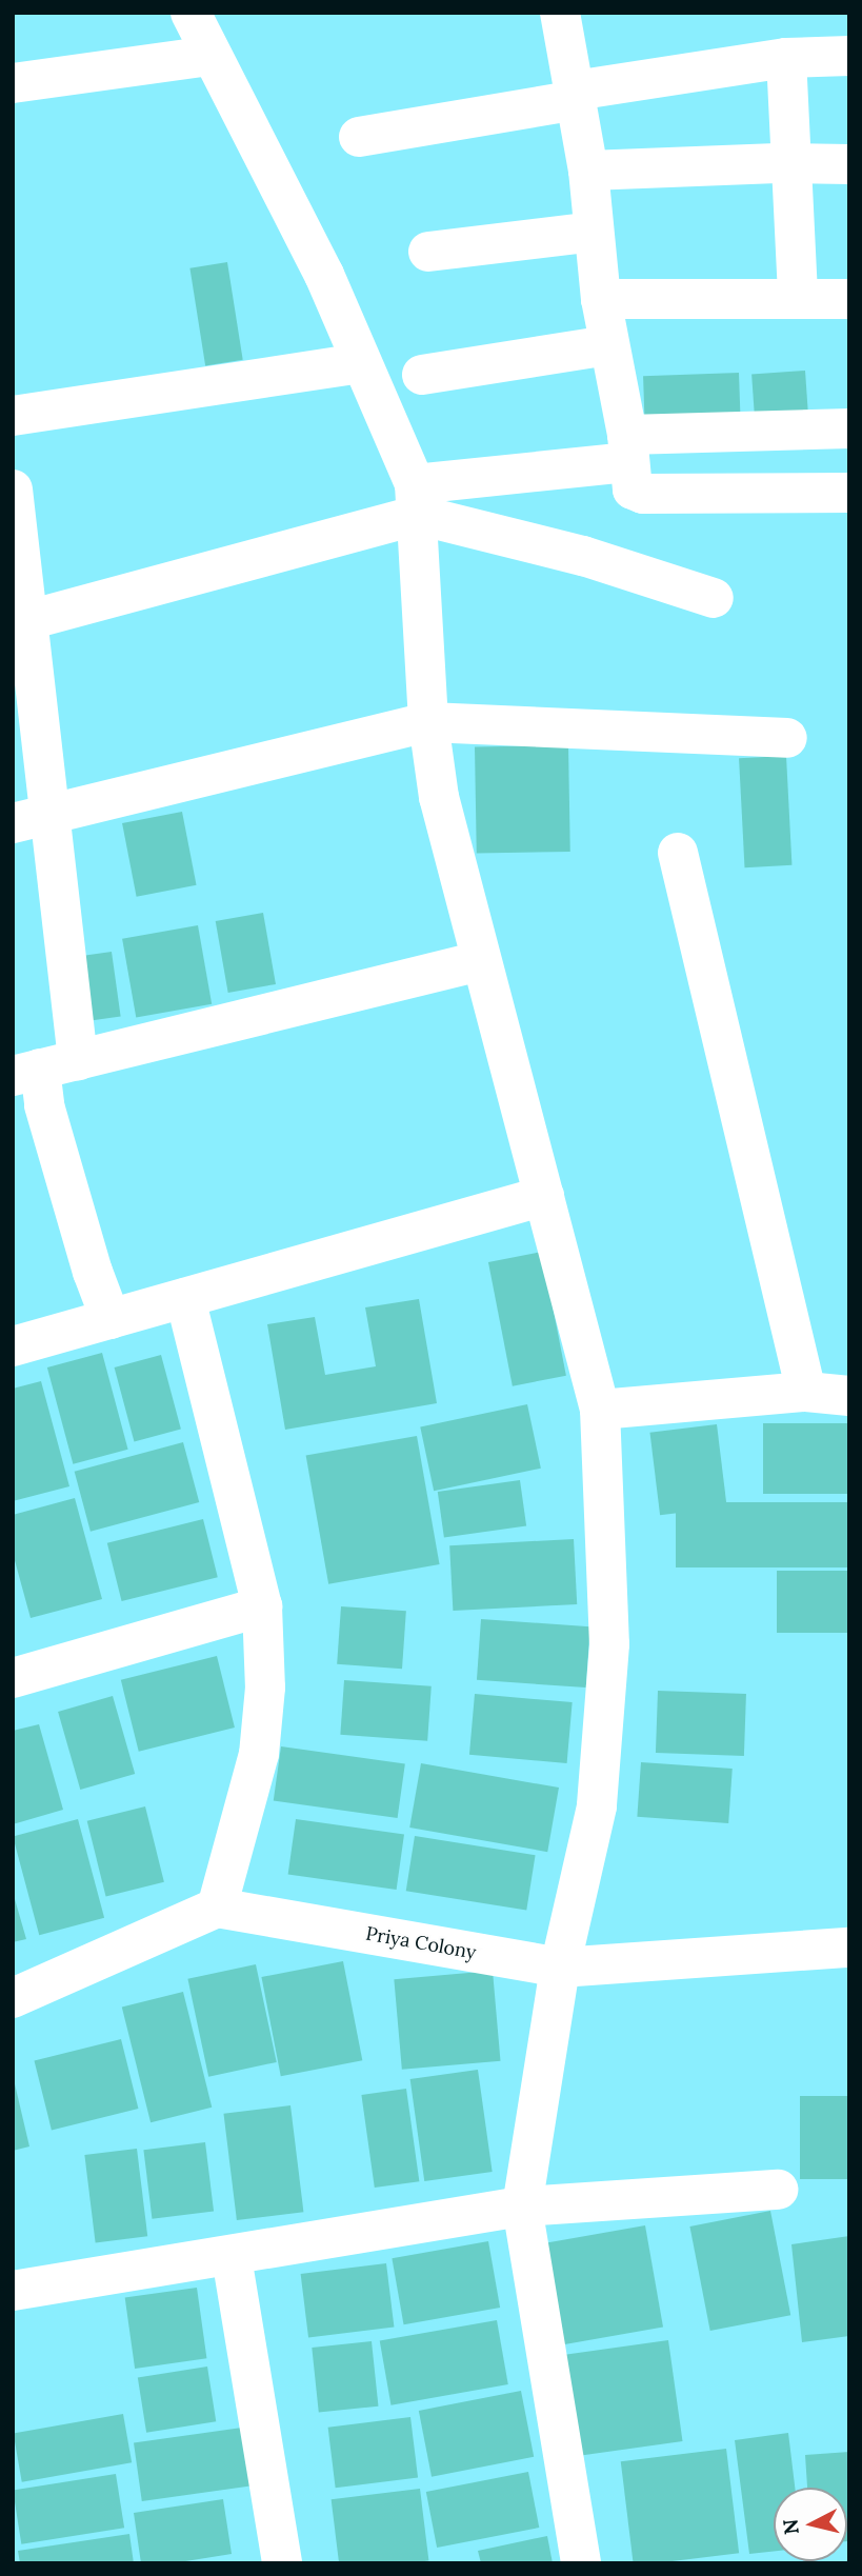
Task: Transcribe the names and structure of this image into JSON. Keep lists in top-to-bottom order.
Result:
{
  "streets": {
    "street": ["Priya Colony"]
  },
  "north": "left"
}
